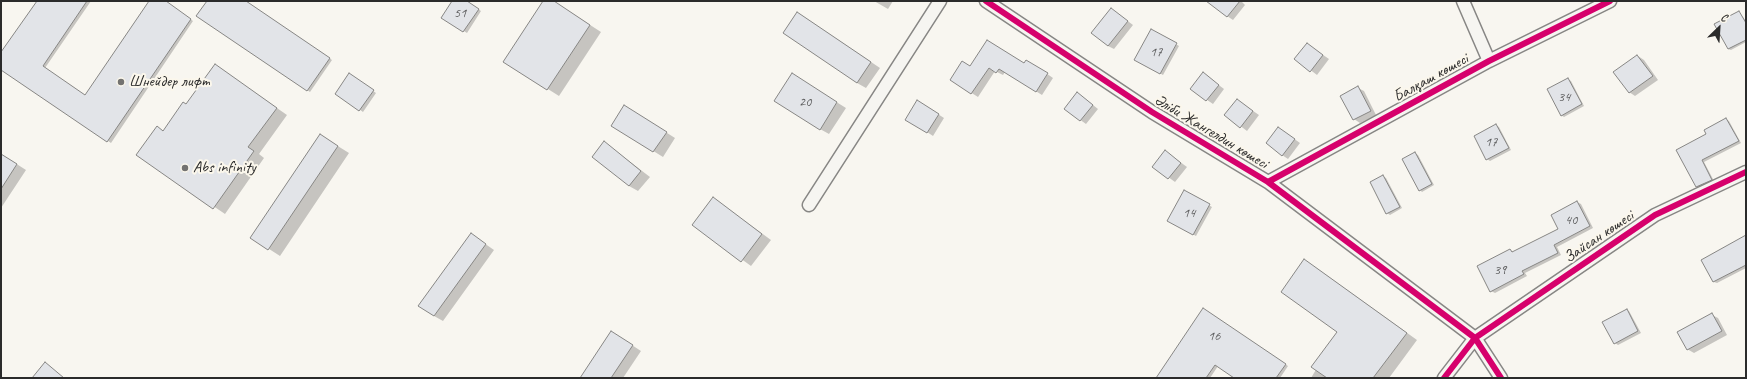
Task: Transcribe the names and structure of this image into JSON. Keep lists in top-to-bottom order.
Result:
{
  "streets": {
    "street": ["Балқаш көшесі", "Әліби Жангелдин көшесі", "Зайсан көшесі"]
  },
  "crossings": [
    ["Балқаш көшесі", "Әліби Жангелдин көшесі"],
    ["Әліби Жангелдин көшесі", "Зайсан көшесі"]
  ],
  "places": ["Шнейдер лифт", "Abs infinity"],
  "house_numbers": [
    "51",
    "17",
    "34",
    "20",
    "17",
    "14",
    "40",
    "39",
    "16"
  ],
  "north": "top right"
}
